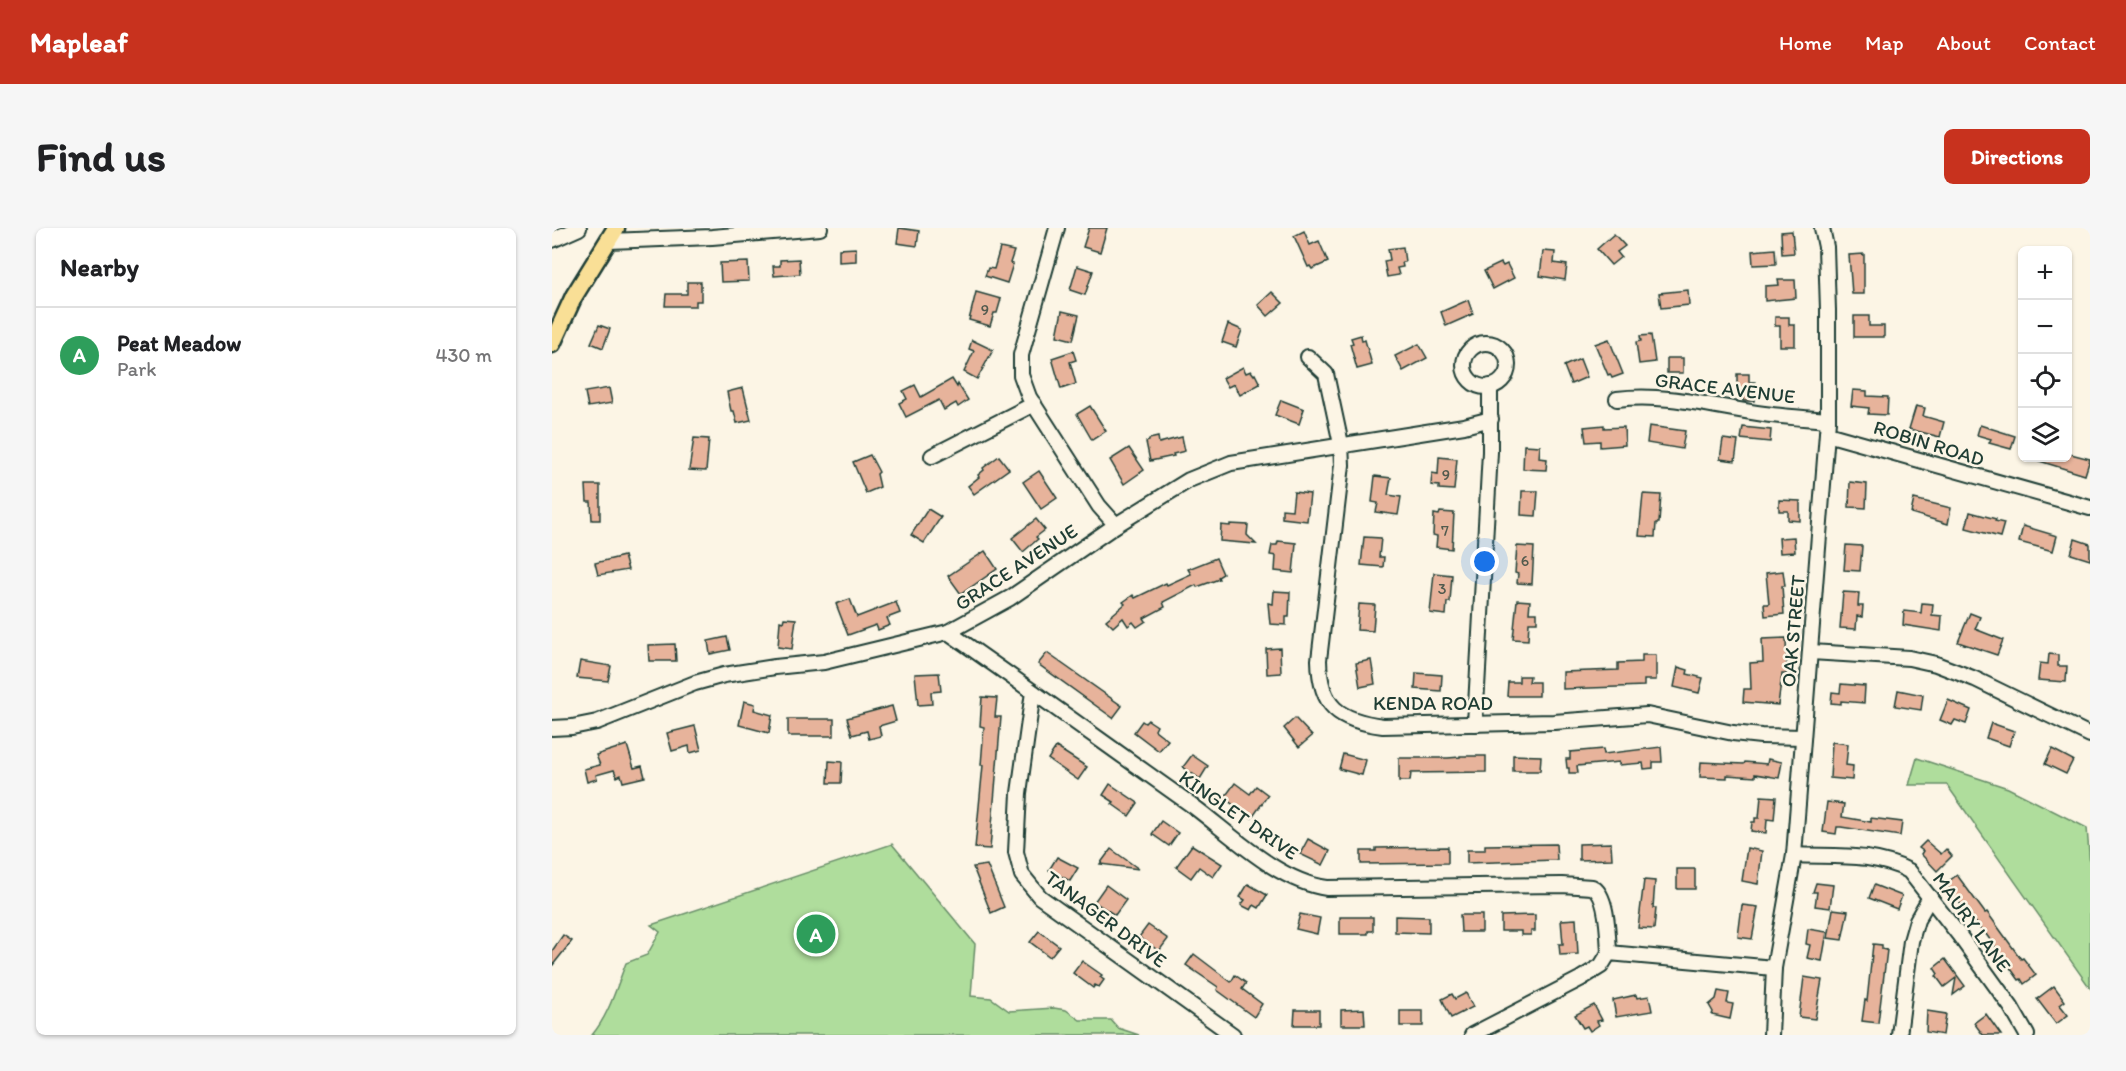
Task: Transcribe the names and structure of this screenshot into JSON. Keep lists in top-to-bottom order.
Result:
{
  "streets": {
    "street": [
      "GRACE AVENUE",
      "ROBIN ROAD",
      "OAK STREET",
      "KENDA ROAD",
      "KINGLET DRIVE",
      "TANAGER DRIVE",
      "MAURY LANE"
    ]
  },
  "crossings": [
    ["GRACE AVENUE", "OAK STREET"],
    ["GRACE AVENUE", "KENDA ROAD"],
    ["GRACE AVENUE", "KINGLET DRIVE"],
    ["ROBIN ROAD", "OAK STREET"],
    ["OAK STREET", "KENDA ROAD"],
    ["OAK STREET", "MAURY LANE"],
    ["KINGLET DRIVE", "TANAGER DRIVE"]
  ],
  "house_numbers": [
    "9",
    "9",
    "7",
    "6",
    "3"
  ],
  "page": {
    "header": "Mapleaf",
    "nav": [
      "Home",
      "Map",
      "About",
      "Contact"
    ],
    "buttons": "Directions",
    "title": "Find us",
    "heading": "Nearby",
    "map_buttons": ["+", "−"],
    "list": [
      {
        "mark": "A",
        "name": "Peat Meadow",
        "note": "Park",
        "value": "430 m"
      }
    ],
    "pins": "A"
  }
}
